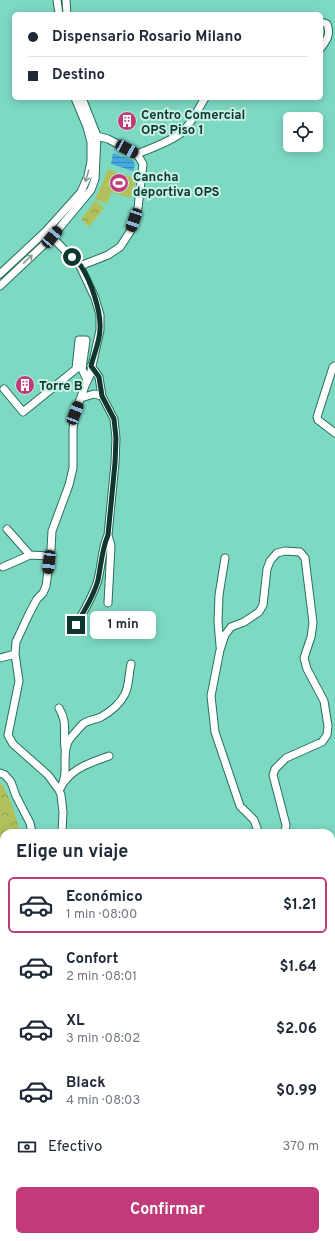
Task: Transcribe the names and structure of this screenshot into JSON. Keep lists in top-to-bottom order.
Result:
{
  "places": {
    "building": ["Centro Comercial OPS Piso 1", "Torre B"],
    "sports": ["Cancha deportiva OPS"]
  },
  "page": {
    "banner": ["Dispensario Rosario Milano", "Destino"],
    "bubble": "1 min",
    "heading": "Elige un viaje",
    "list": [
      {
        "name": "Económico",
        "note": "1 min · 08:00",
        "value": "$1.21"
      },
      {
        "name": "Confort",
        "note": "2 min · 08:01",
        "value": "$1.64"
      },
      {
        "name": "XL",
        "note": "3 min · 08:02",
        "value": "$2.06"
      },
      {
        "name": "Black",
        "note": "4 min · 08:03",
        "value": "$0.99"
      }
    ],
    "pay": ["Efectivo", "370 m"],
    "buttons": "Confirmar"
  }
}
